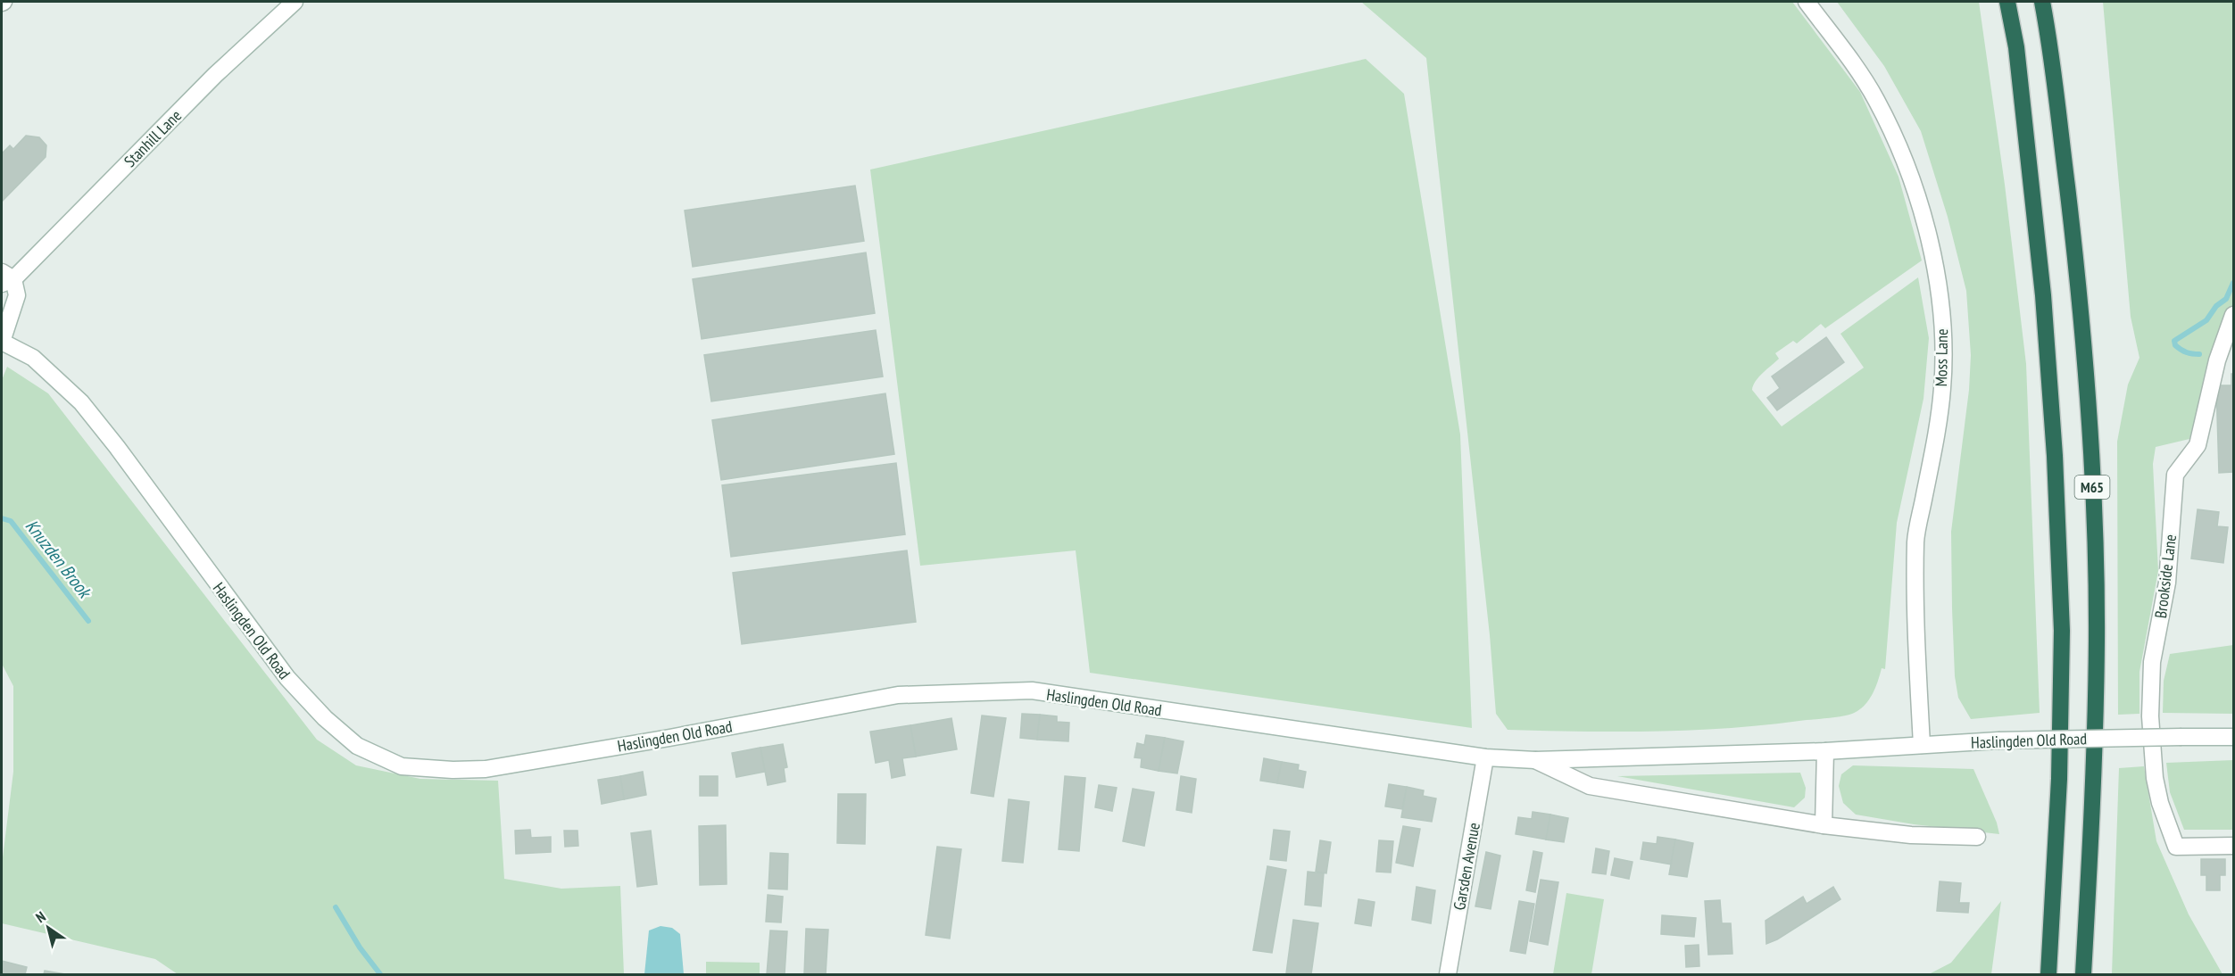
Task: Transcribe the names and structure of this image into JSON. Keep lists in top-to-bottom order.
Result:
{
  "streets": {
    "highway": ["M65"],
    "main road": [
      "Stanhill Lane",
      "Moss Lane",
      "Brookside Lane",
      "Haslingden Old Road",
      "Garsden Avenue"
    ]
  },
  "crossings": [
    ["Stanhill Lane", "Haslingden Old Road"],
    ["Moss Lane", "Haslingden Old Road"],
    ["Haslingden Old Road", "Garsden Avenue"]
  ],
  "water": ["Knuzden Brook"],
  "north": "top left"
}
